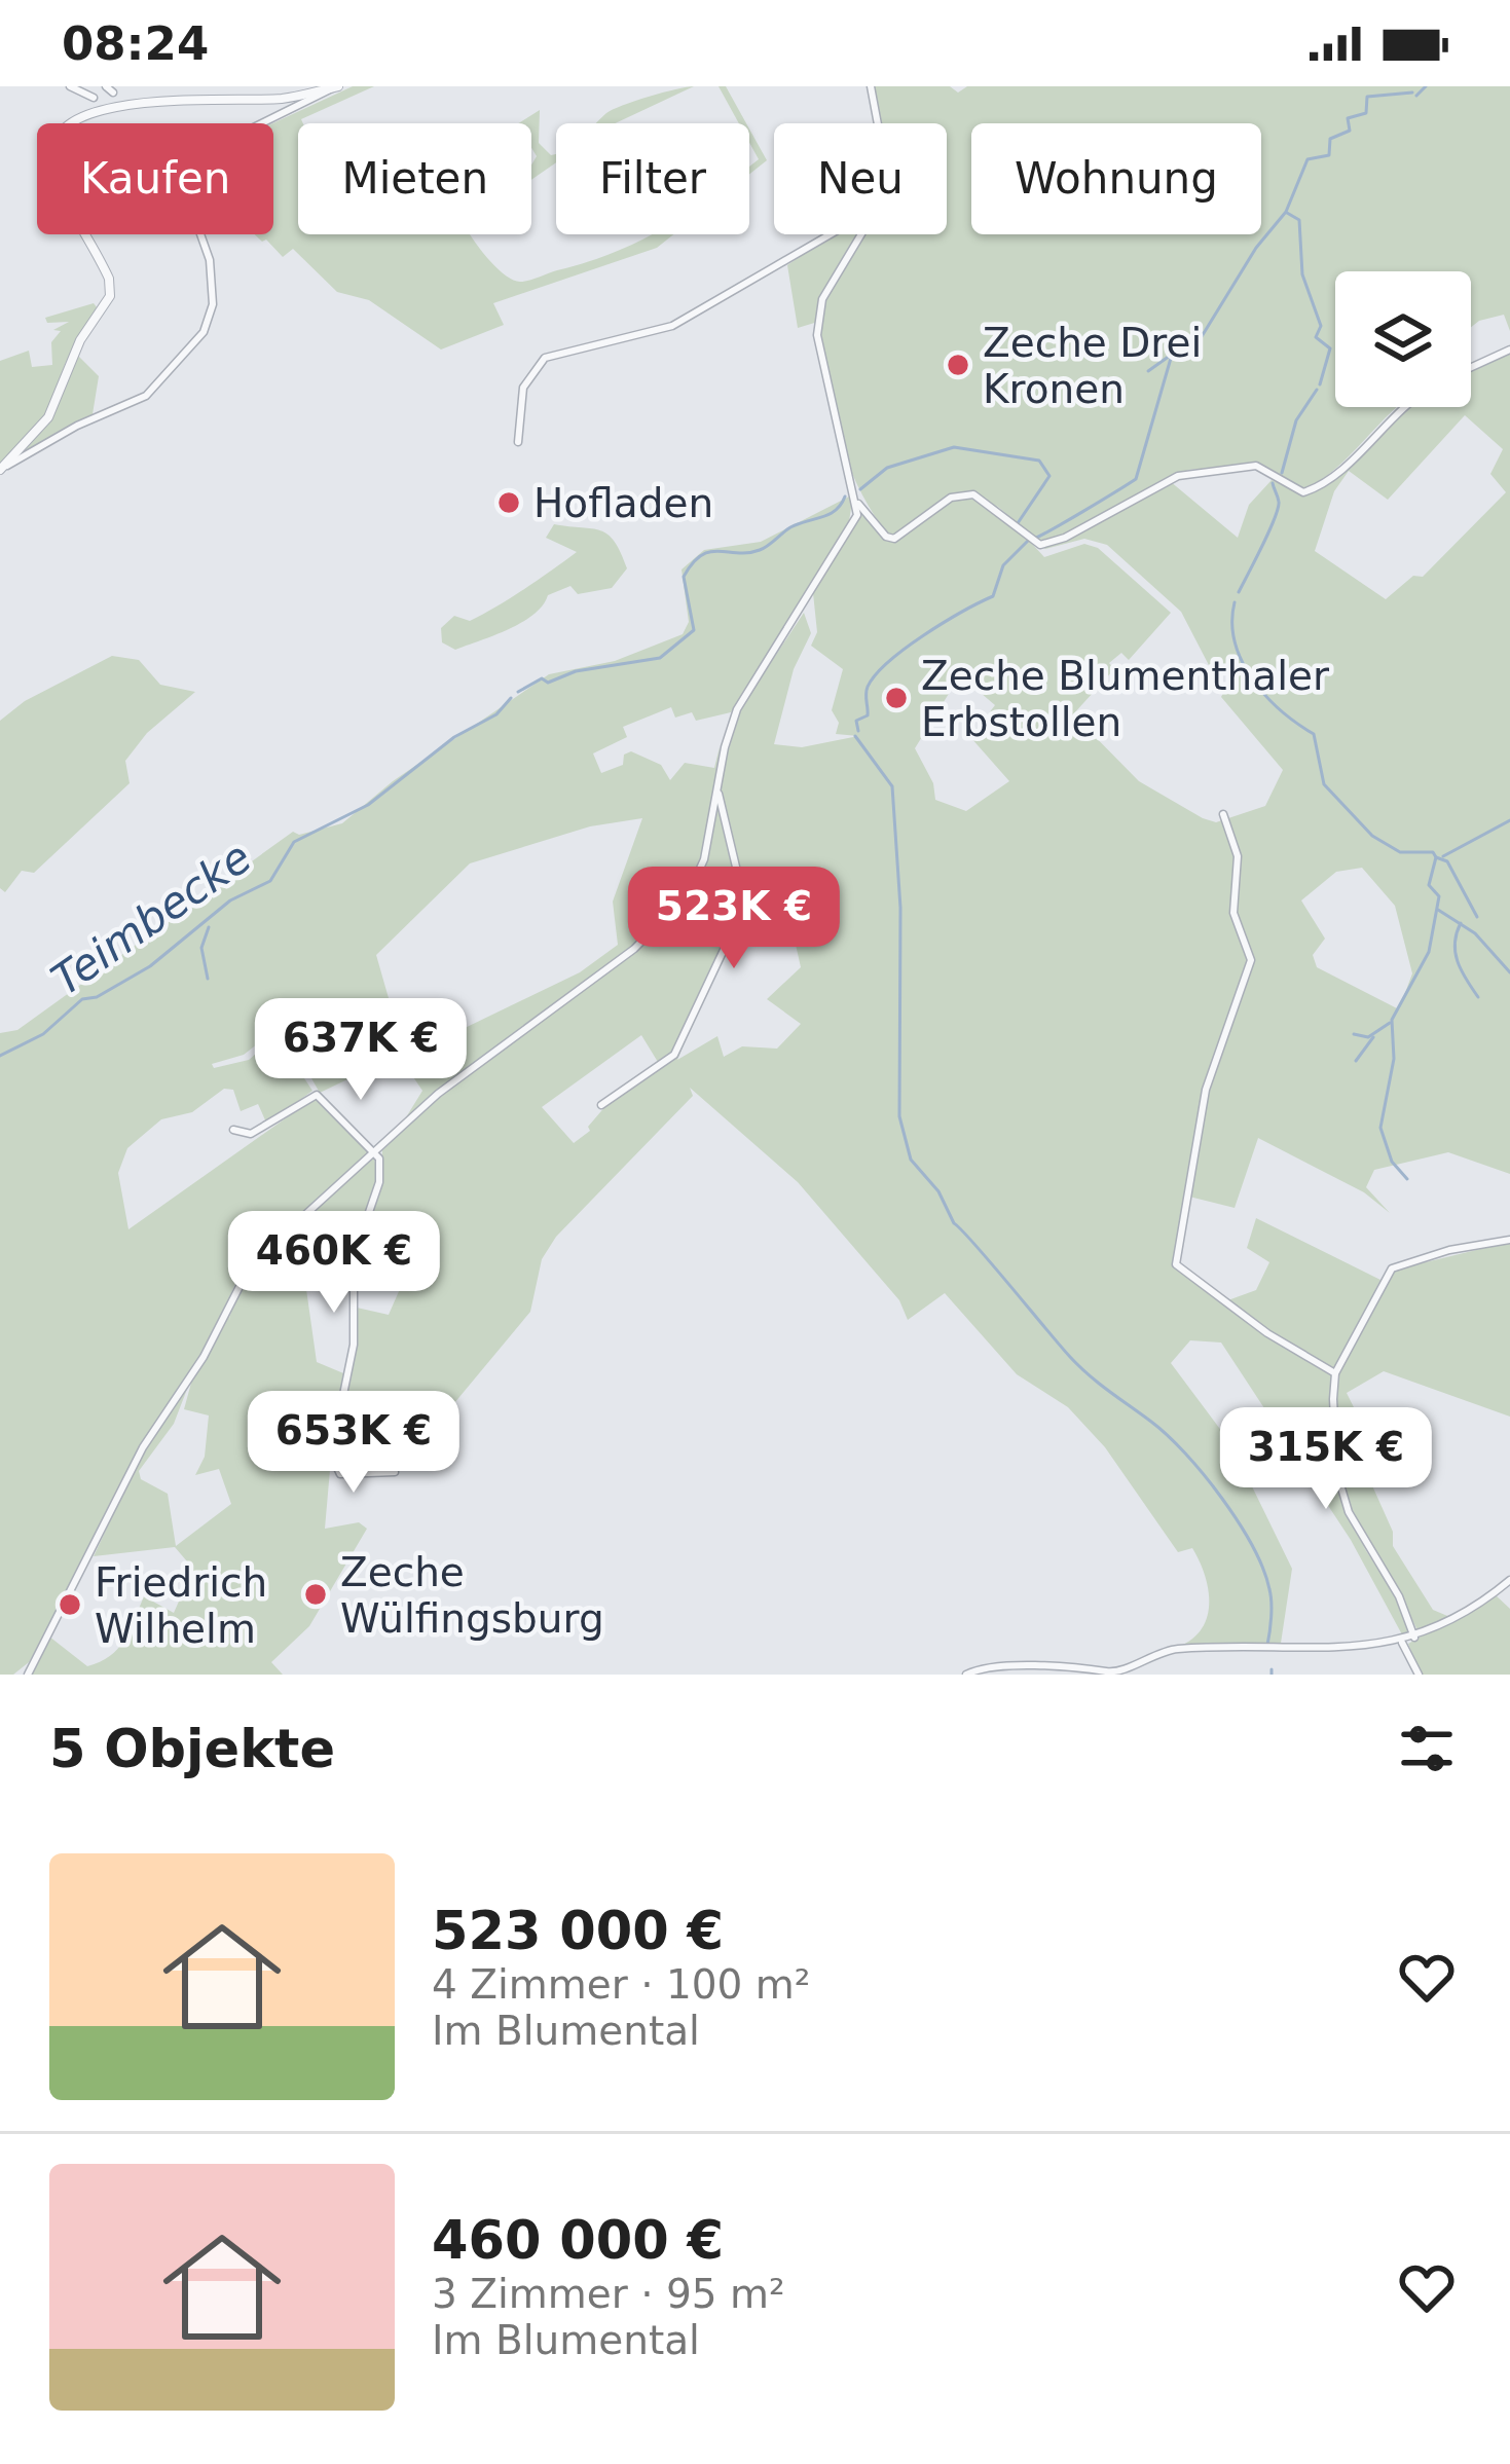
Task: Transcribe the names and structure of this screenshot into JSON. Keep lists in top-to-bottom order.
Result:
{
  "water": ["Teimbecke"],
  "places": [
    "Zeche Drei Kronen",
    "Hofladen",
    "Zeche Blumenthaler Erbstollen",
    "Zeche Wülfingsburg",
    "Friedrich Wilhelm"
  ],
  "page": {
    "status": "08:24",
    "chip": [
      "Kaufen",
      "Mieten",
      "Filter",
      "Neu",
      "Wohnung"
    ],
    "price": [
      "523K €",
      "637K €",
      "460K €",
      "653K €",
      "315K €"
    ],
    "heading": "5 Objekte",
    "list": [
      {
        "name": "523 000 €",
        "note": "4 Zimmer · 100 m² · Im Blumental"
      },
      {
        "name": "460 000 €",
        "note": "3 Zimmer · 95 m² · Im Blumental"
      }
    ]
  }
}
